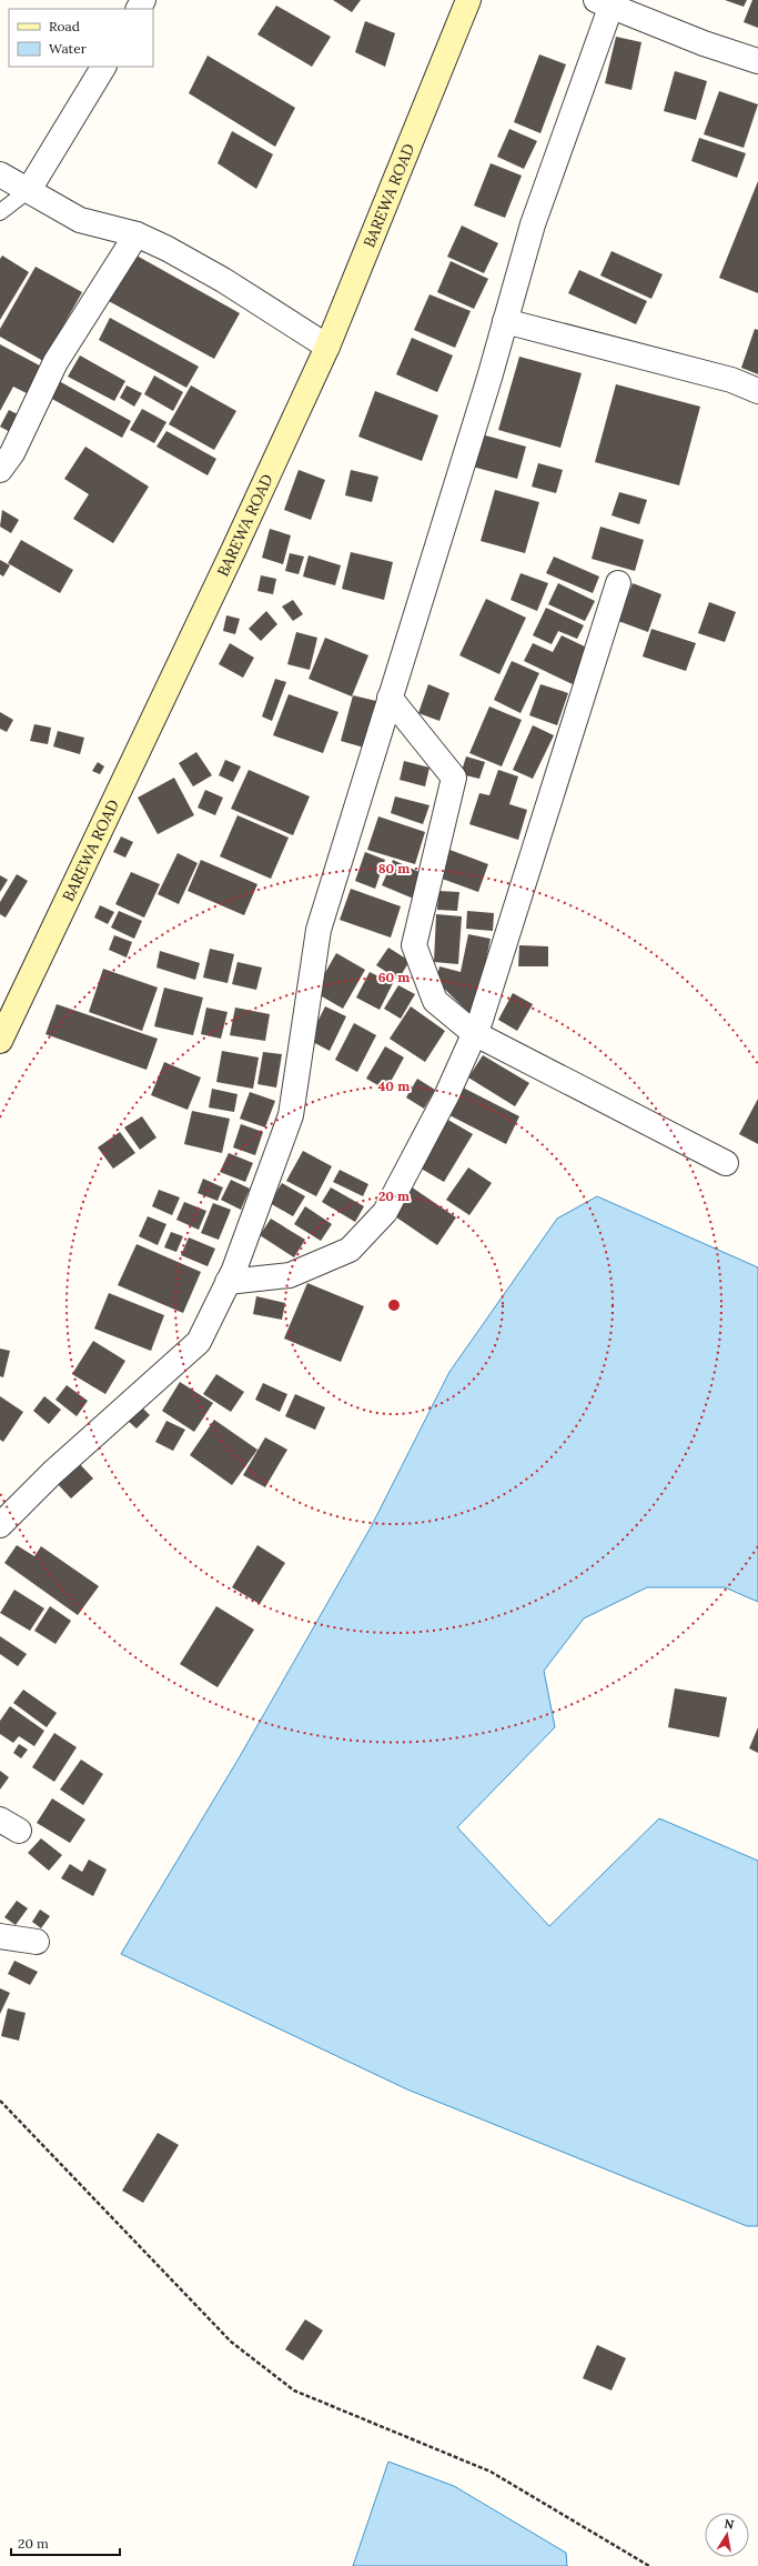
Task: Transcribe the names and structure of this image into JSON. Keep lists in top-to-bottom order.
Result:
{
  "streets": {
    "main road": ["BAREWA ROAD"]
  },
  "legend": ["Road", "Water"],
  "scale_bar": "20 m",
  "north": "top",
  "rings": [
    "80 m",
    "60 m",
    "40 m",
    "20 m"
  ]
}
